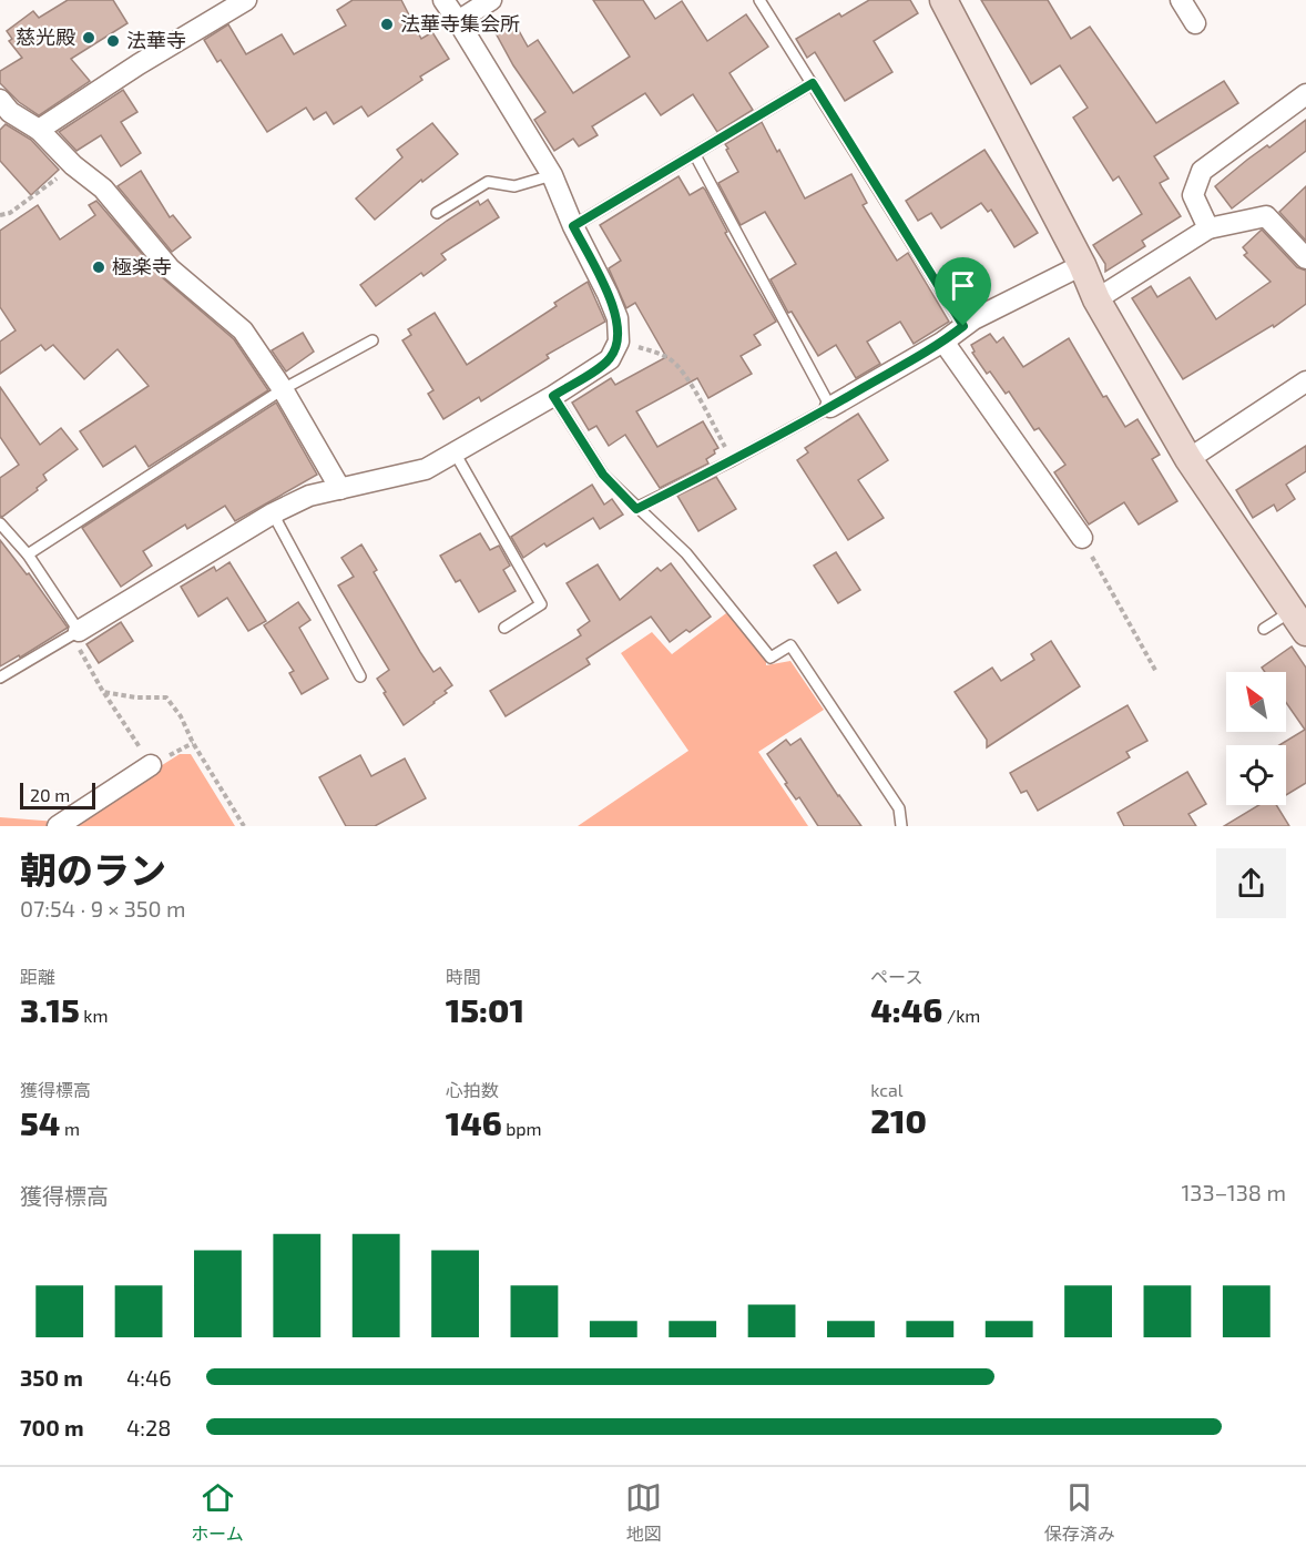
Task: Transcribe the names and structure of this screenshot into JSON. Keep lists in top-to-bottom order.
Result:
{
  "places": [
    "法華寺集会所",
    "慈光殿",
    "法華寺",
    "極楽寺"
  ],
  "scale_bar": "20 m",
  "north": "top left",
  "page": {
    "scale": "20 m",
    "heading": ["朝のラン", "07:54 · 9 × 350 m"],
    "stats": [
      ["距離", "3.15 km"],
      ["時間", "15:01"],
      ["ペース", "4:46 /km"],
      ["獲得標高", "54 m"],
      ["心拍数", "146 bpm"],
      ["kcal", "210"]
    ],
    "chart": ["獲得標高", "133–138 m"],
    "list": [
      {
        "name": "350 m",
        "note": "4:46"
      },
      {
        "name": "700 m",
        "note": "4:28"
      }
    ],
    "tabs": ["ホーム", "地図", "保存済み"]
  }
}
